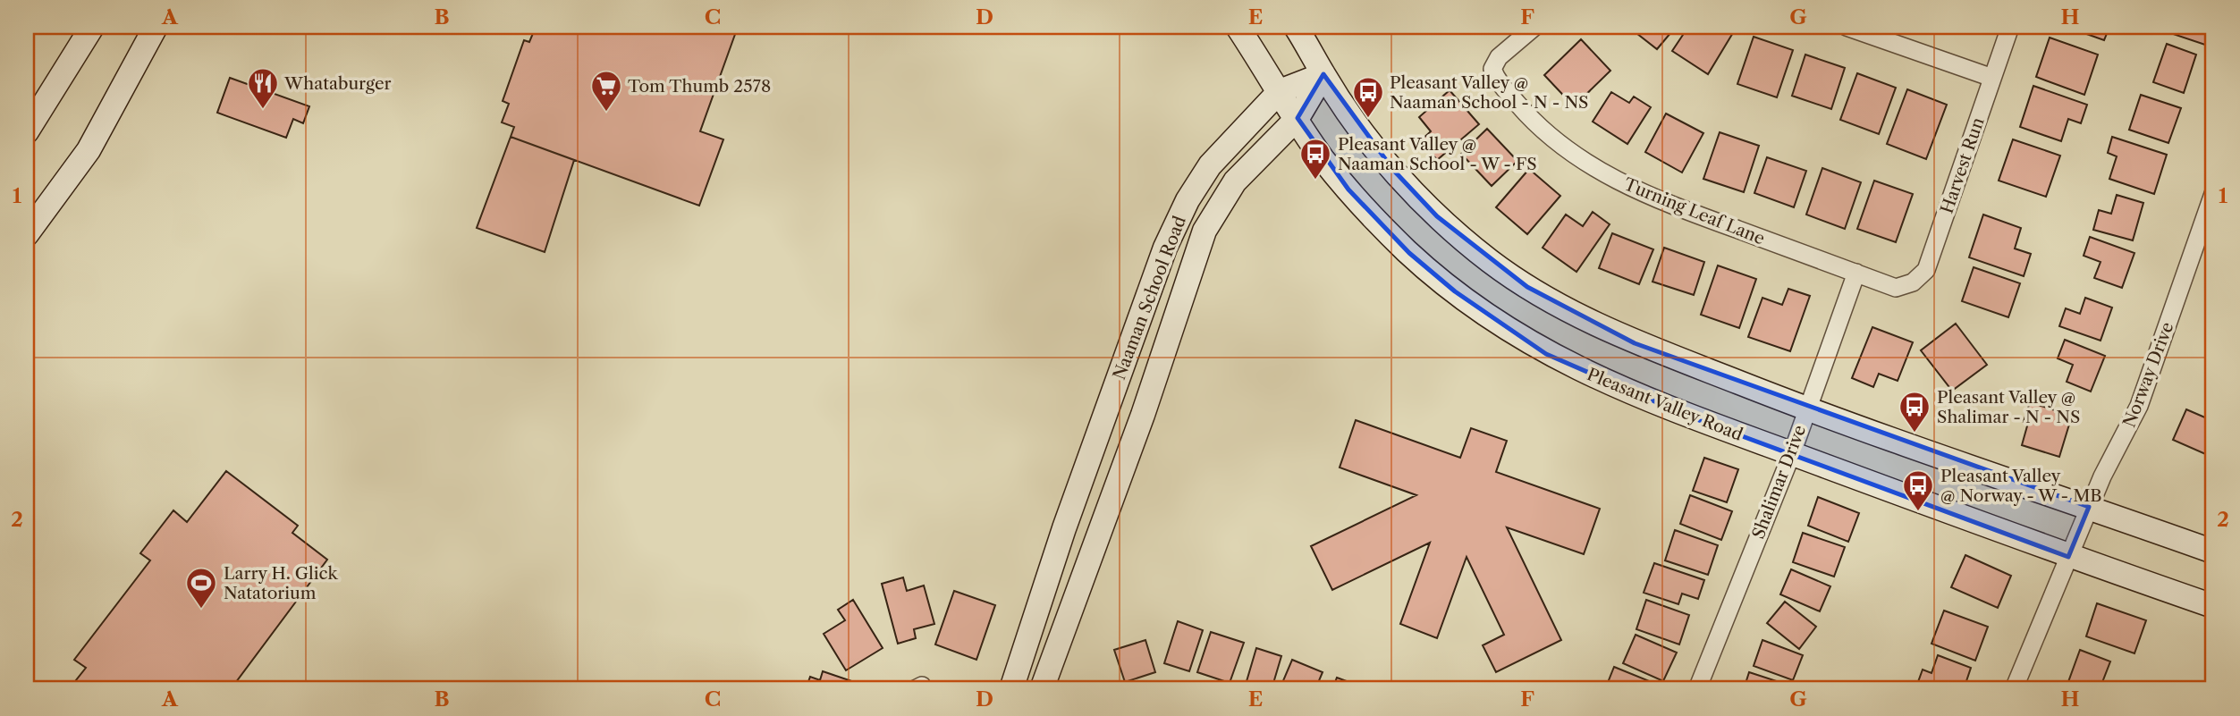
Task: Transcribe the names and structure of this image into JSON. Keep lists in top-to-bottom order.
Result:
{
  "streets": {
    "main road": ["Naaman School Road", "Pleasant Valley Road"],
    "street": [
      "Harvest Run",
      "Turning Leaf Lane",
      "Norway Drive",
      "Shalimar Drive"
    ]
  },
  "crossings": [
    ["Harvest Run", "Turning Leaf Lane"],
    ["Turning Leaf Lane", "Shalimar Drive"],
    ["Naaman School Road", "Pleasant Valley Road"],
    ["Norway Drive", "Pleasant Valley Road"],
    ["Pleasant Valley Road", "Shalimar Drive"]
  ],
  "places": {
    "restaurant": ["Whataburger"],
    "supermarket": ["Tom Thumb 2578"],
    "bus stop": [
      "Pleasant Valley @ Naaman School - N - NS",
      "Pleasant Valley @ Naaman School - W - FS",
      "Pleasant Valley @ Shalimar - N - NS",
      "Pleasant Valley @ Norway - W - MB"
    ],
    "sports": ["Larry H. Glick Natatorium"]
  },
  "grid": {
    "columns": [
      "A",
      "B",
      "C",
      "D",
      "E",
      "F",
      "G",
      "H"
    ],
    "rows": ["1", "2"]
  }
}
